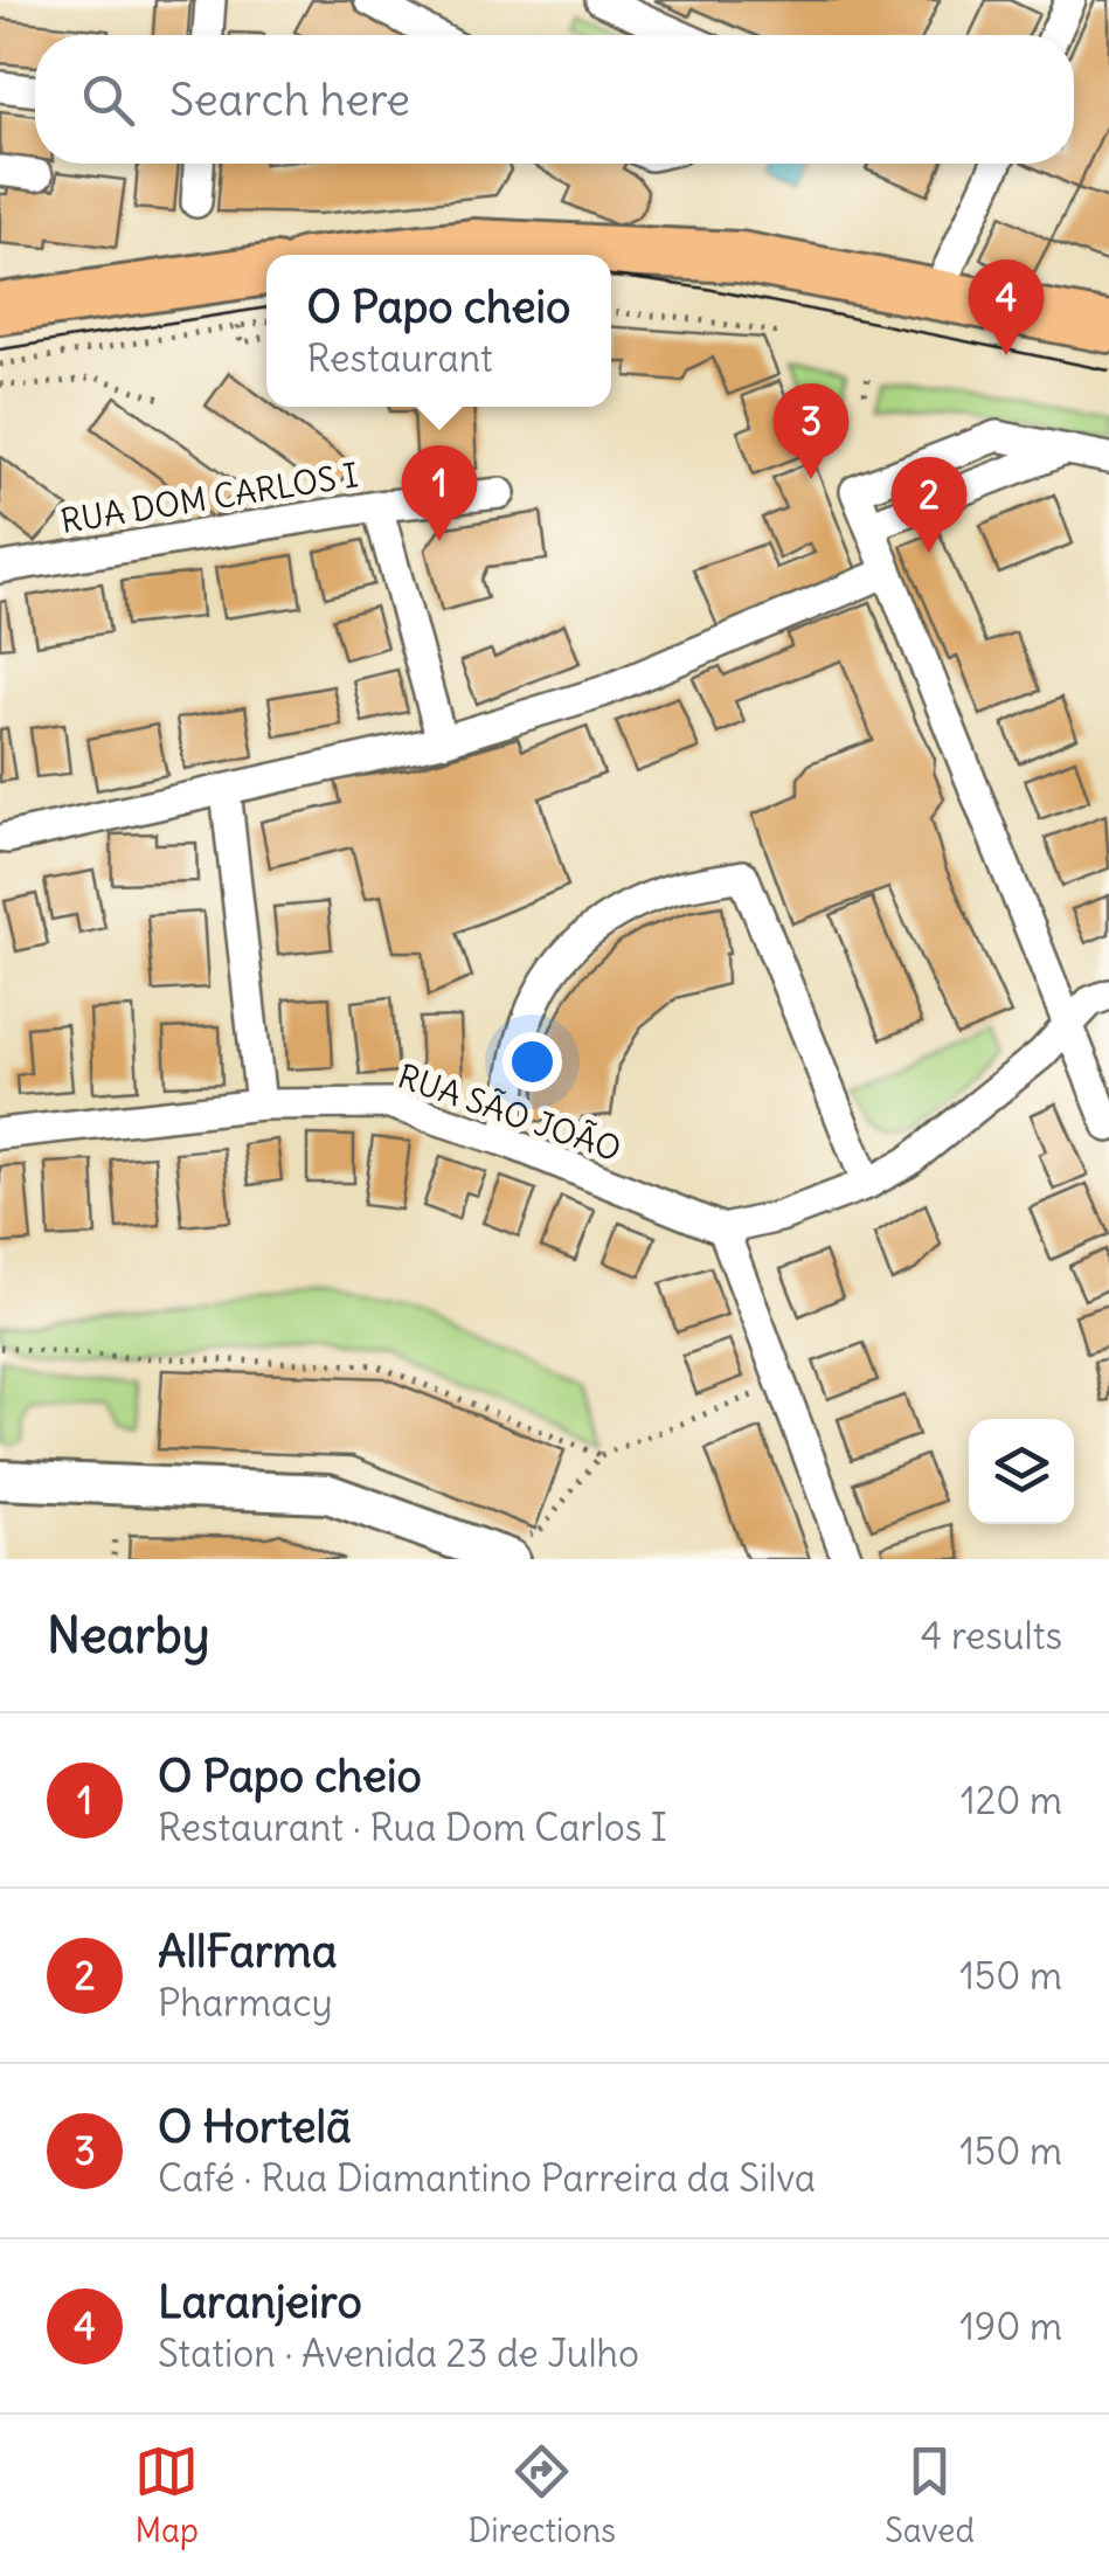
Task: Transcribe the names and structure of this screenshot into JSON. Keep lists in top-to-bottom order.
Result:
{
  "streets": {
    "street": ["RUA DOM CARLOS I", "RUA SÃO JOÃO"]
  },
  "page": {
    "search": "Search here",
    "popup": ["O Papo cheio", "Restaurant"],
    "pins": [
      "4",
      "3",
      "1",
      "2"
    ],
    "heading": ["Nearby", "4 results"],
    "list": [
      {
        "mark": "1",
        "name": "O Papo cheio",
        "note": "Restaurant · Rua Dom Carlos I",
        "value": "120 m"
      },
      {
        "mark": "2",
        "name": "AllFarma",
        "note": "Pharmacy",
        "value": "150 m"
      },
      {
        "mark": "3",
        "name": "O Hortelã",
        "note": "Café · Rua Diamantino Parreira da Silva",
        "value": "150 m"
      },
      {
        "mark": "4",
        "name": "Laranjeiro",
        "note": "Station · Avenida 23 de Julho",
        "value": "190 m"
      }
    ],
    "nav": ["Map", "Directions", "Saved"]
  }
}
